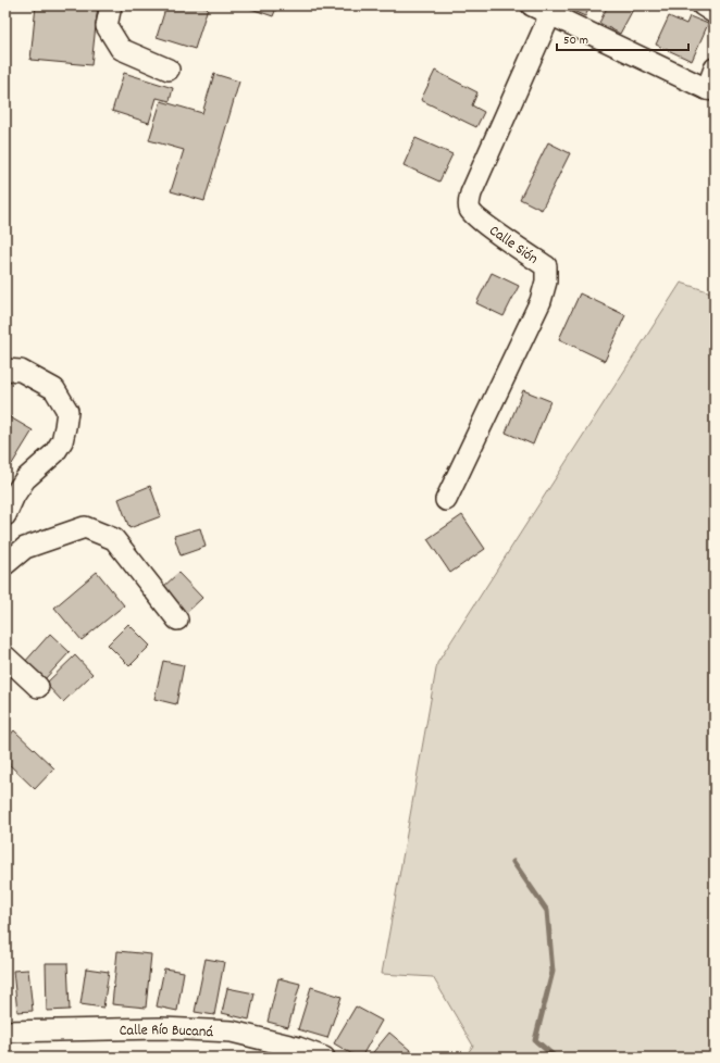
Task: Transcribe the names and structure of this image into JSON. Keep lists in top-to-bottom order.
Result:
{
  "streets": {
    "street": ["Calle Sión", "Calle Río Bucaná"]
  },
  "scale_bar": "50 m"
}
